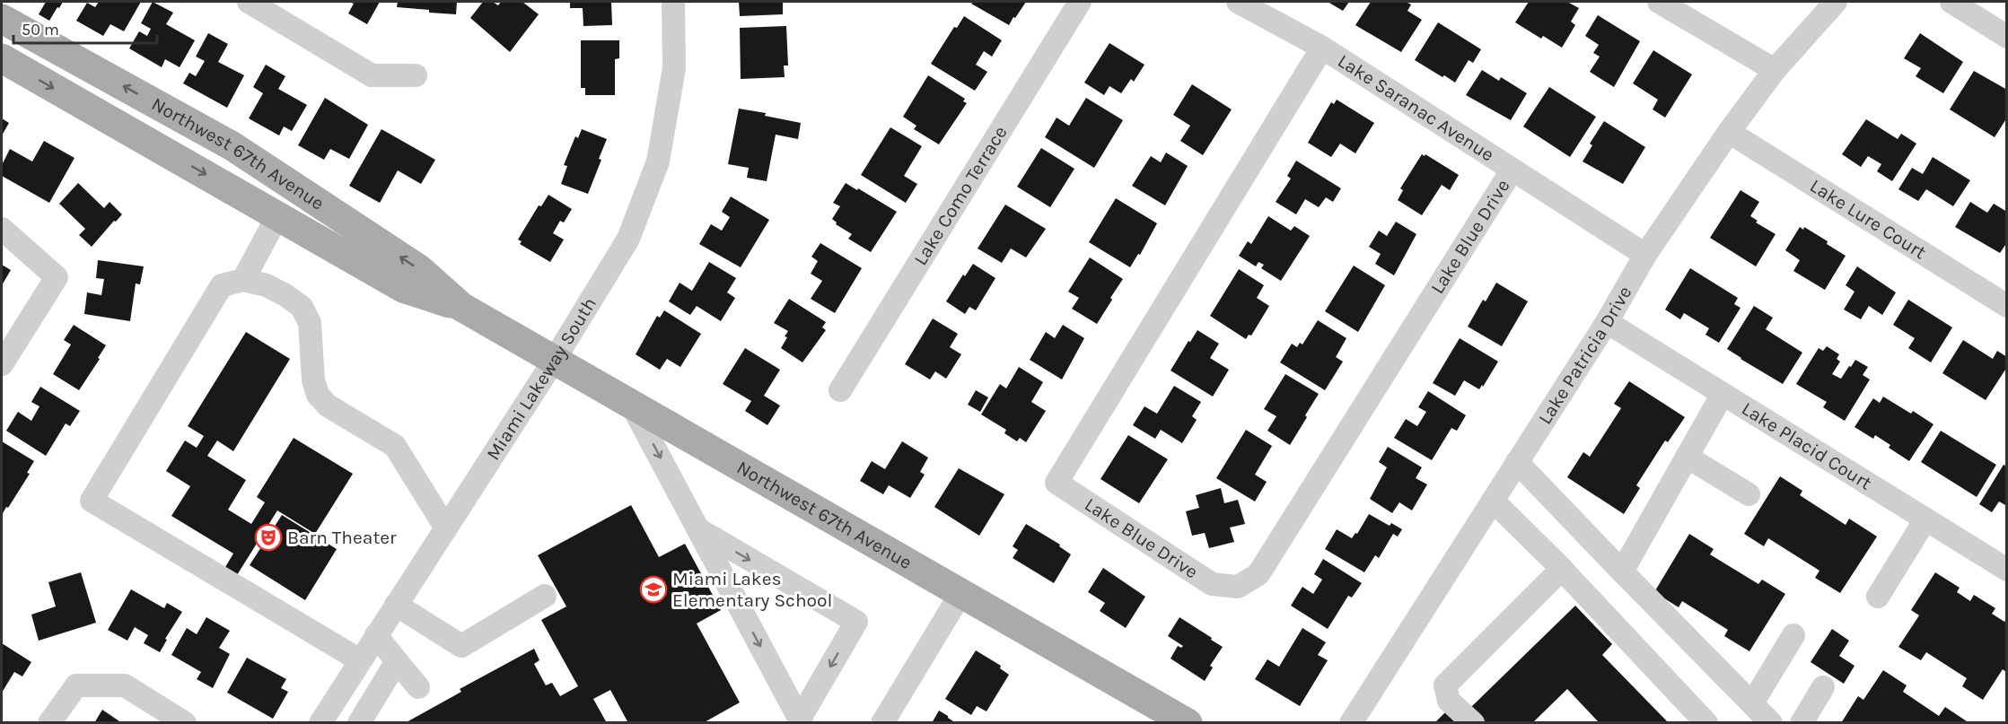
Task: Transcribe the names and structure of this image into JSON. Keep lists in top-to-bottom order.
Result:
{
  "streets": {
    "main road": ["Northwest 67th Avenue"],
    "street": [
      "Lake Saranac Avenue",
      "Lake Como Terrace",
      "Lake Lure Court",
      "Lake Blue Drive",
      "Lake Patricia Drive",
      "Miami Lakeway South",
      "Lake Placid Court"
    ]
  },
  "crossings": [
    ["Lake Saranac Avenue", "Lake Blue Drive"],
    ["Lake Saranac Avenue", "Lake Patricia Drive"],
    ["Northwest 67th Avenue", "Miami Lakeway South"],
    ["Lake Lure Court", "Lake Patricia Drive"],
    ["Lake Patricia Drive", "Lake Placid Court"]
  ],
  "places": {
    "theatre": ["Barn Theater"],
    "school or university": ["Miami Lakes Elementary School"]
  },
  "scale_bar": "50 m"
}
